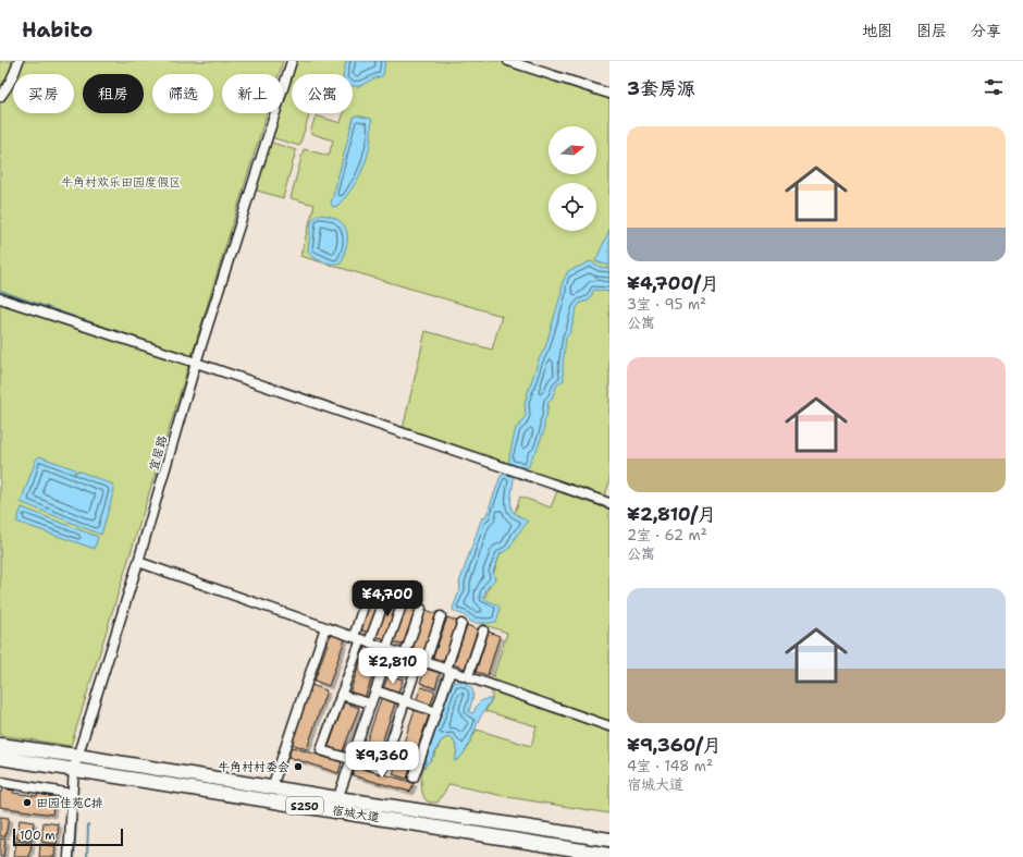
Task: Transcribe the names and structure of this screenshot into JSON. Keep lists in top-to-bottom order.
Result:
{
  "streets": {
    "main road": ["S250", "宿城大道"],
    "street": ["宜居路"]
  },
  "crossings": [
    ["宜居路", "宿城大道"]
  ],
  "parks": ["牛角村欢乐田园度假区"],
  "places": ["牛角村村委会", "田园佳苑C排"],
  "scale_bar": "100 m",
  "north": "right",
  "page": {
    "header": "Habito",
    "nav": ["地图", "图层", "分享"],
    "heading": "3套房源",
    "chip": [
      "买房",
      "租房",
      "筛选",
      "新上",
      "公寓"
    ],
    "list": [
      {
        "name": "¥4,700/月",
        "note": "3室 · 95 m² · 公寓"
      },
      {
        "name": "¥2,810/月",
        "note": "2室 · 62 m² · 公寓"
      },
      {
        "name": "¥9,360/月",
        "note": "4室 · 148 m² · 宿城大道"
      }
    ],
    "price": ["¥4,700", "¥2,810", "¥9,360"],
    "scale": "100 m"
  }
}
